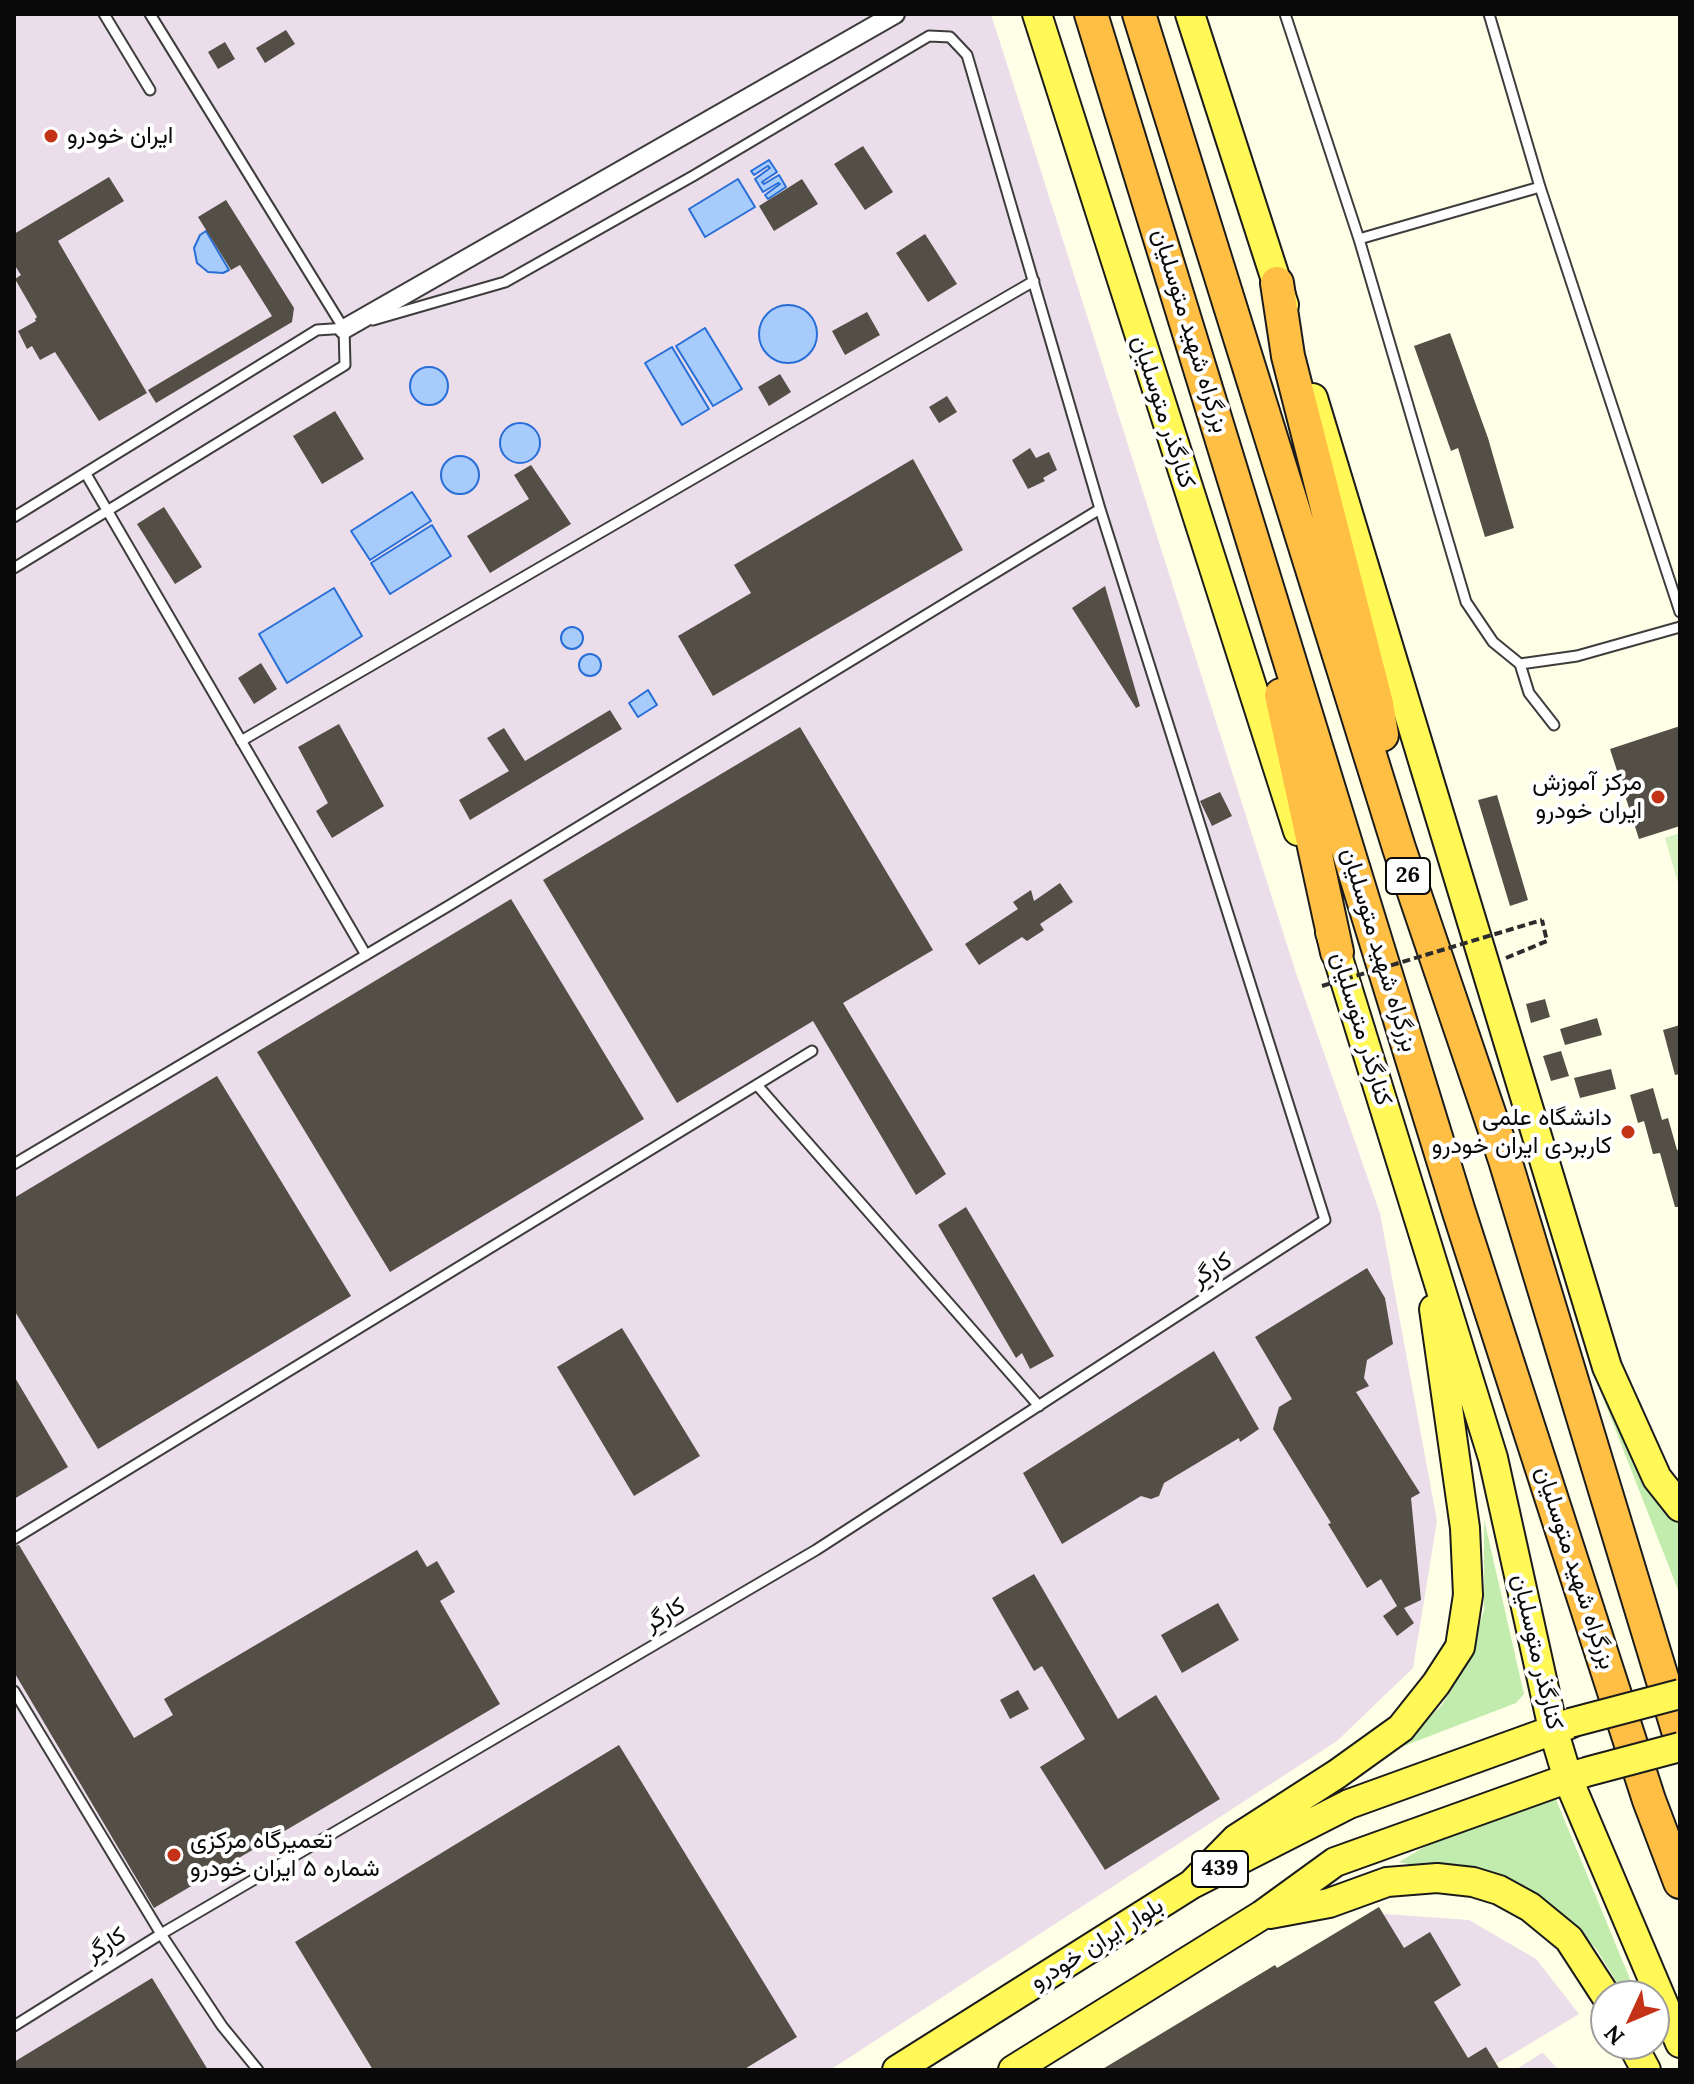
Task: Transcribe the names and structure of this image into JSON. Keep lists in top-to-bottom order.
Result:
{
  "streets": {
    "highway": ["بزرگراه شهید متوسلیان", "26"],
    "main road": ["کنارگذر متوسلیان", "439", "بلوار ایران خودرو"],
    "lane": ["کارگر"]
  },
  "crossings": [
    ["کنارگذر متوسلیان", "439"],
    ["کنارگذر متوسلیان", "بلوار ایران خودرو"],
    ["439", "بلوار ایران خودرو"]
  ],
  "places": [
    "ایران خودرو",
    "مرکز آموزش ایران خودرو",
    "دانشگاه علمی کاربردی ایران خودرو",
    "تعمیرگاه مرکزی شماره ۵ ایران خودرو"
  ],
  "north": "bottom left"
}
